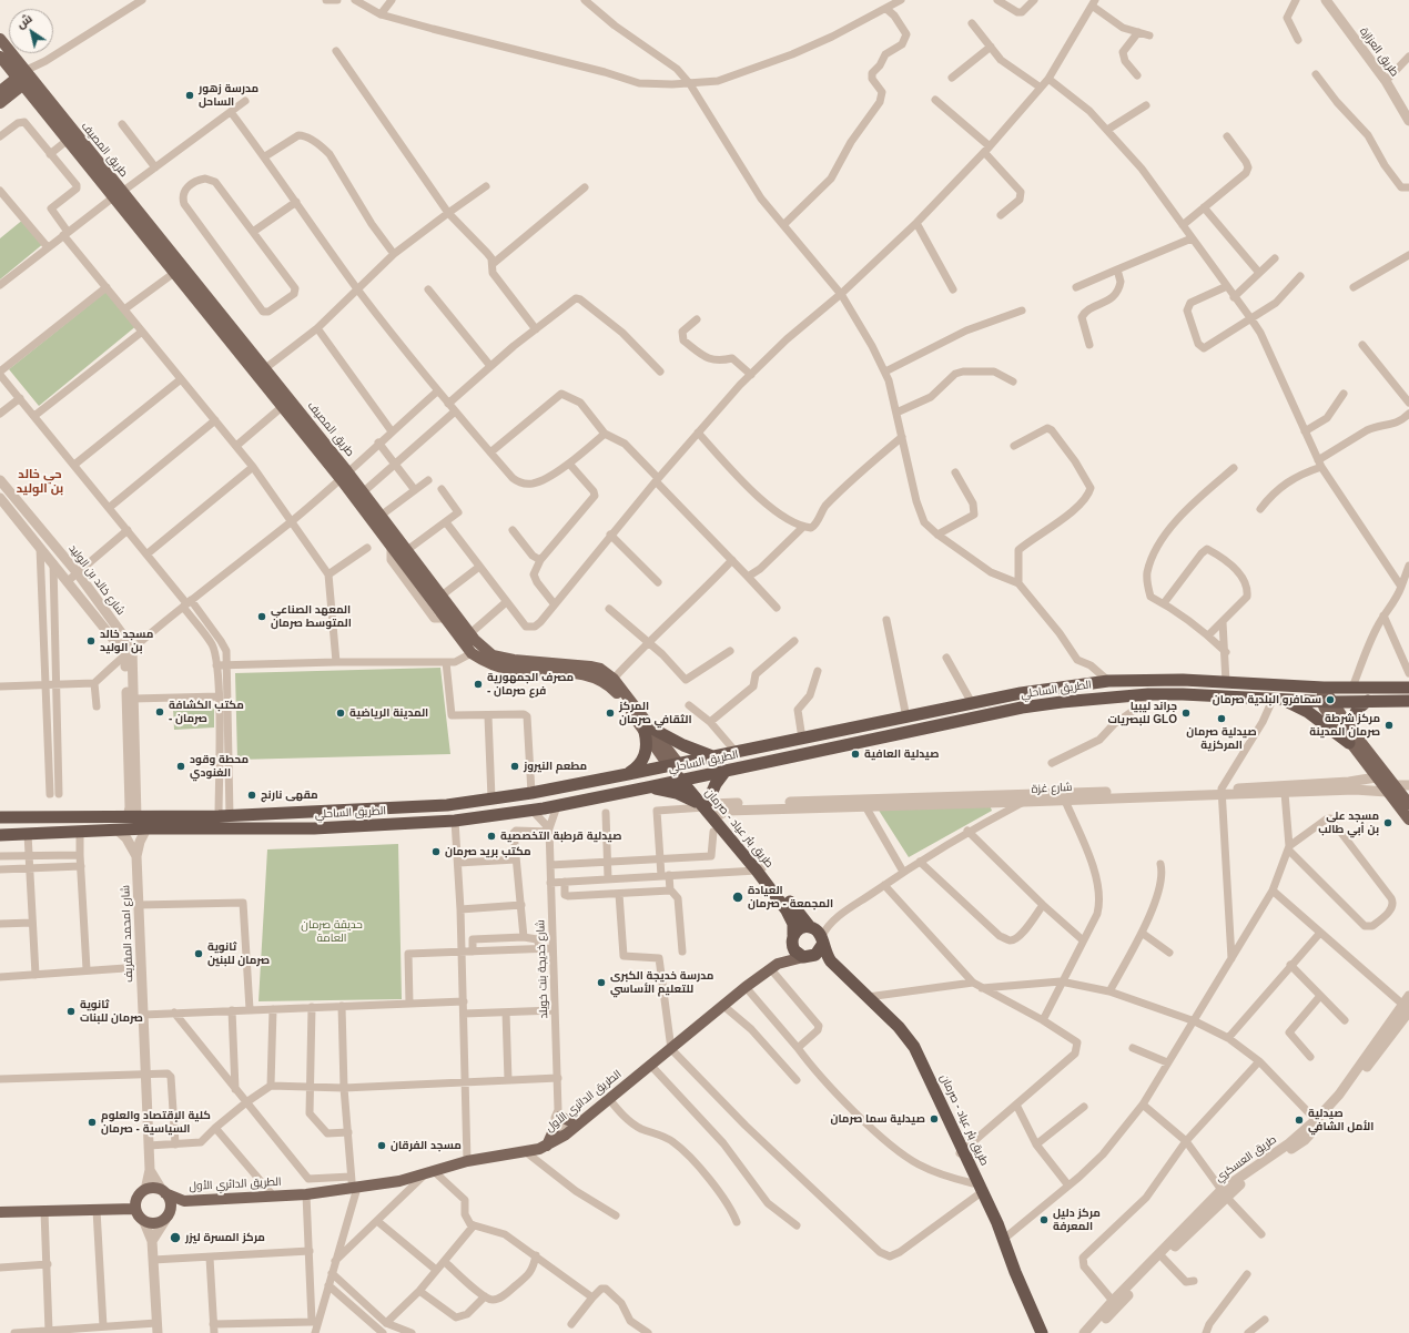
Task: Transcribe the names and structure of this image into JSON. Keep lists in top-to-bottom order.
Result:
{
  "streets": {
    "highway": ["الطريق الساحلي", "طريق بئر عياد - صرمان"],
    "main road": ["طريق المصيف", "الطريق الدائري الأول"],
    "street": [
      "طريق العزازة",
      "شارع خالد بن الوليد",
      "شارع غزة",
      "شارع امحمد المقريف",
      "شارع خديجة بنت خويلد",
      "طريق العسكري"
    ]
  },
  "crossings": [
    ["طريق المصيف", "الطريق الساحلي"],
    ["طريق المصيف", "طريق بئر عياد - صرمان"],
    ["الطريق الساحلي", "طريق بئر عياد - صرمان"],
    ["الطريق الساحلي", "شارع امحمد المقريف"],
    ["شارع غزة", "طريق بئر عياد - صرمان"]
  ],
  "districts": ["حي خالد بن الوليد"],
  "parks": ["حديقة صرمان العامة"],
  "places": [
    "مدرسة زهور الساحل",
    "المعهد الصناعي المتوسط صرمان",
    "مسجد خالد بن الوليد",
    "مصرف الجمهورية - فرع صرمان",
    "سمافرو البلدية صرمان",
    "مكتب الكشافة - صرمان",
    "المدينة الرياضية",
    "المركز الثقافي صرمان",
    "جراند ليبيا للبصريات GLO",
    "صيدلية صرمان المركزية",
    "مركز شرطة صرمان المدينة",
    "صيدلية العافية",
    "محطة وقود الغنودي",
    "مطعم النيروز",
    "مقهى نارنج",
    "مسجد علي بن أبي طالب",
    "صيدلية قرطبة التخصصية",
    "مكتب بريد صرمان",
    "العيادة المجمعة - صرمان",
    "ثانوية صرمان للبنين",
    "مدرسة خديجة الكبرى للتعليم الأساسي",
    "ثانوية صرمان للبنات",
    "صيدلية سما صرمان",
    "صيدلية الأمل الشافي",
    "كلية الإقتصاد والعلوم السياسية - صرمان",
    "مسجد الفرقان",
    "مركز دليل المعرفة",
    "مركز المسرة ليزر"
  ],
  "north": "top left"
}
